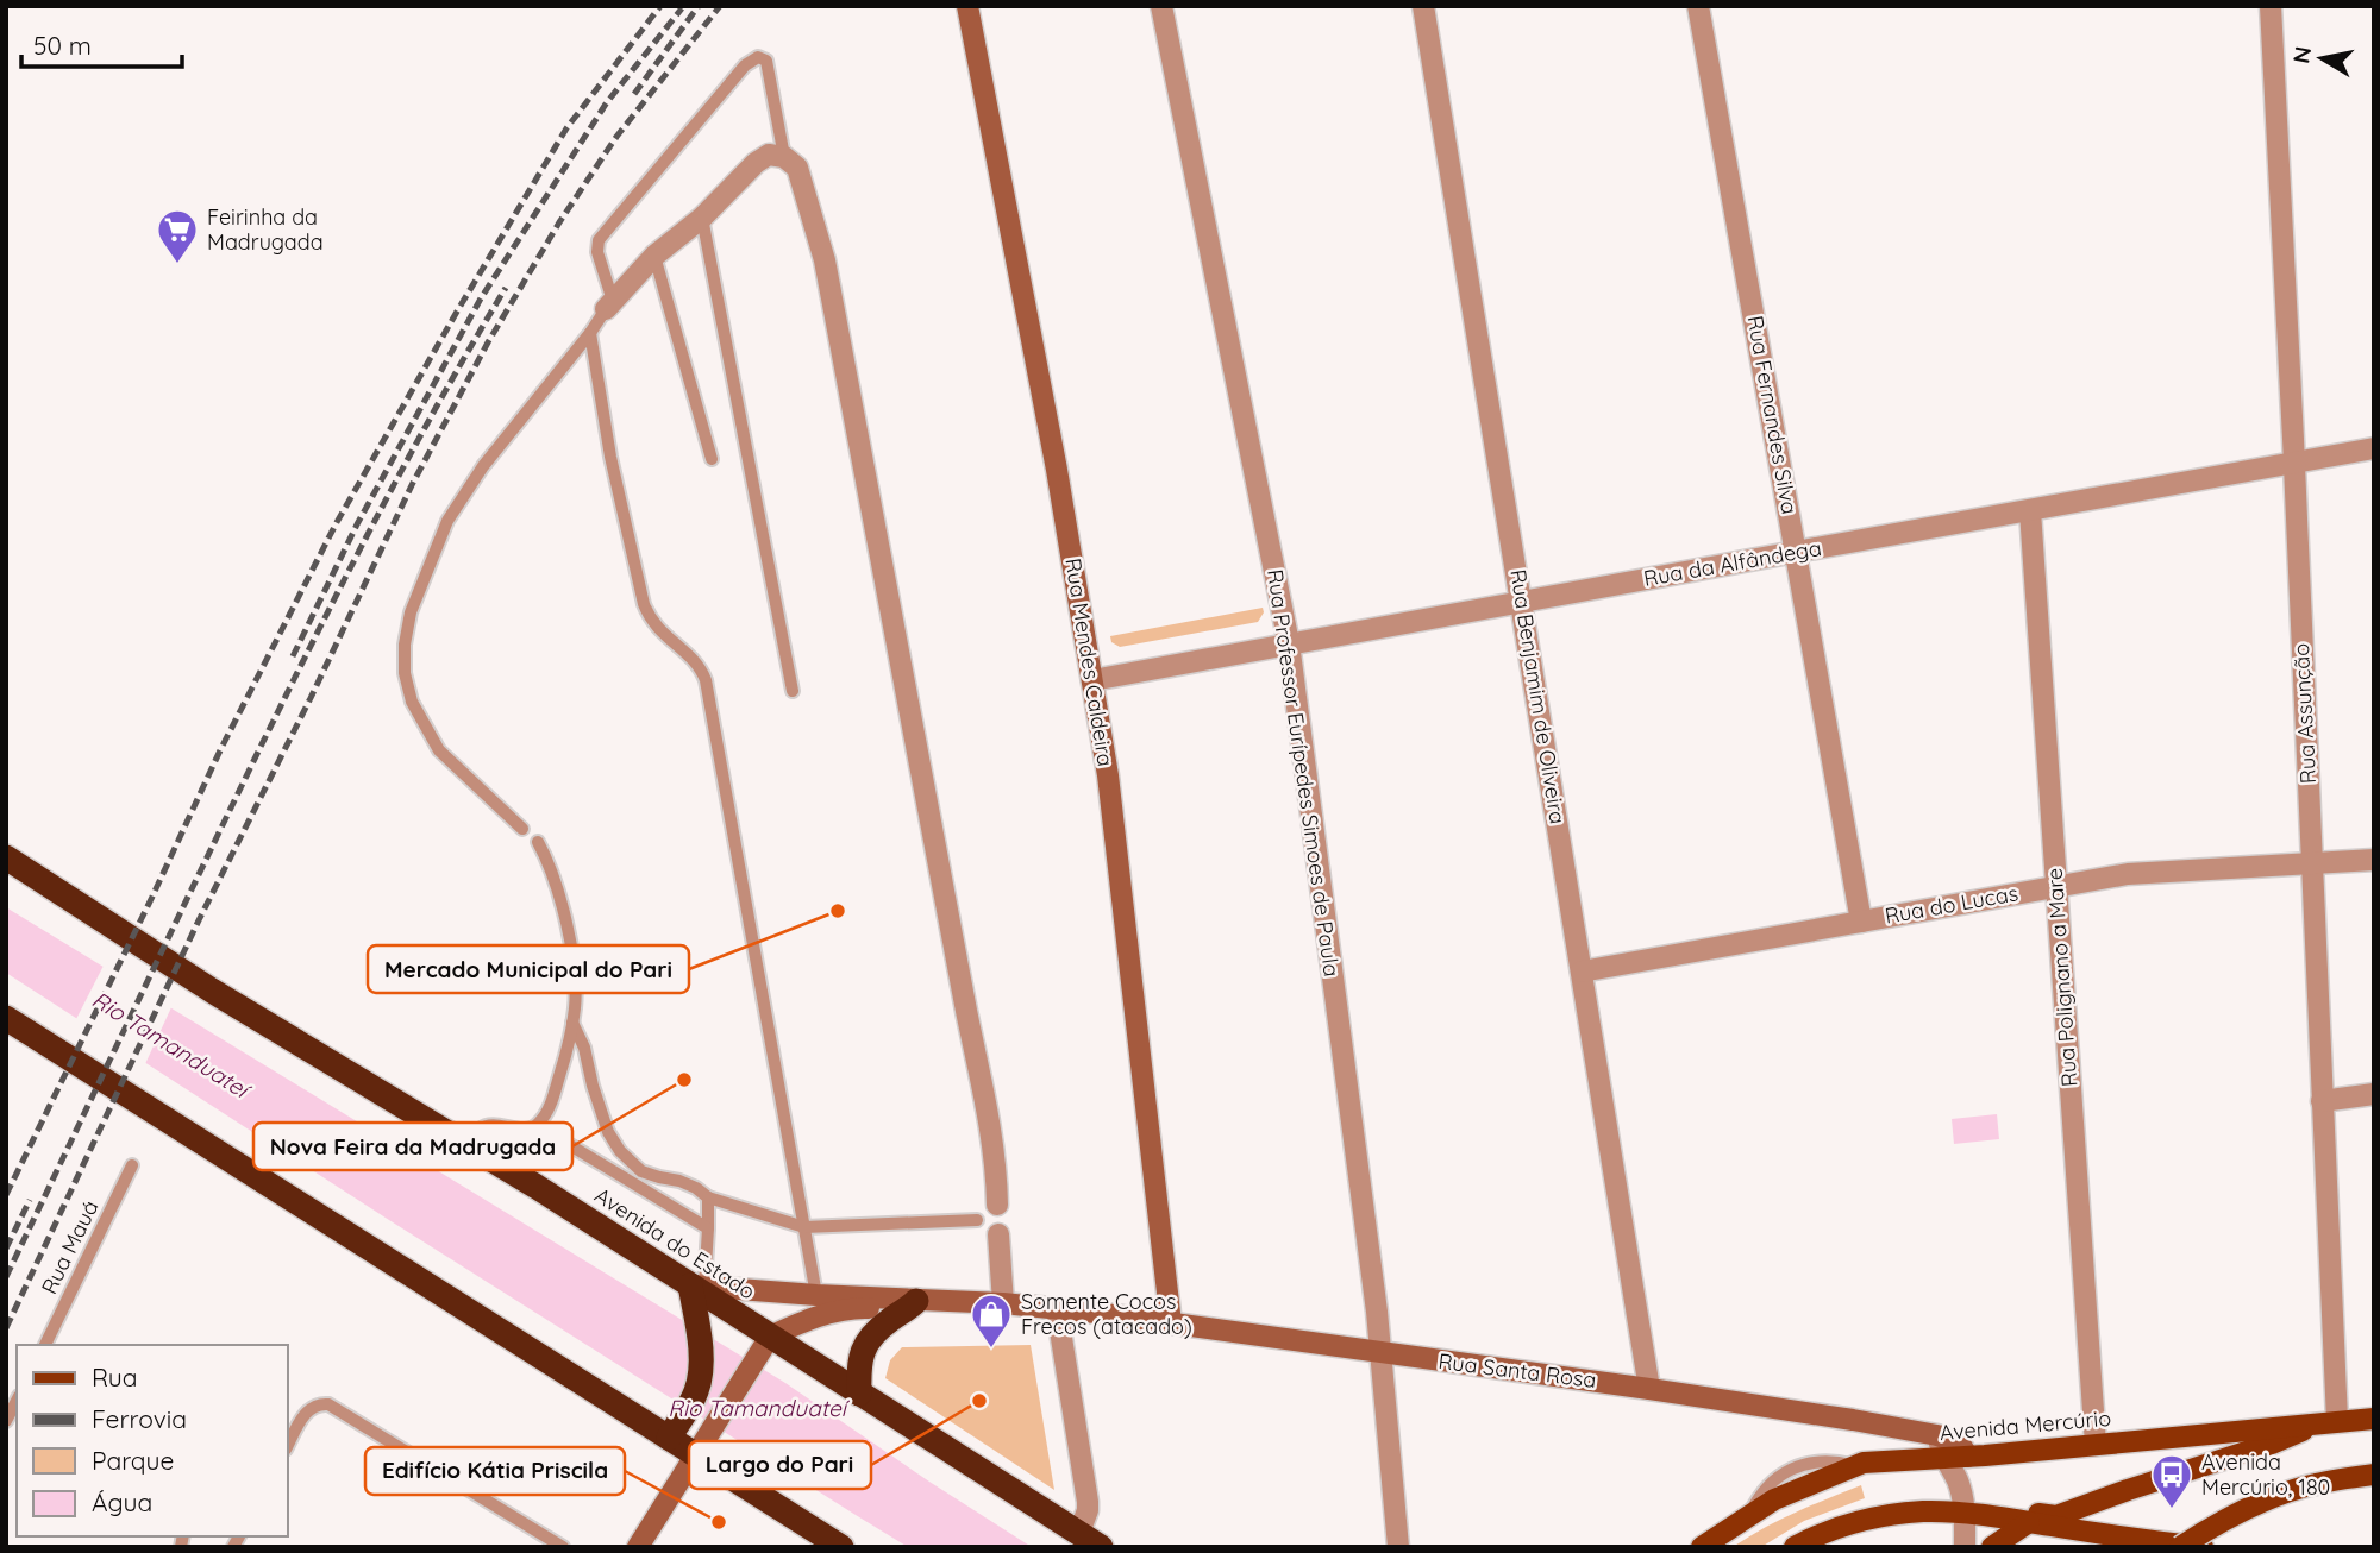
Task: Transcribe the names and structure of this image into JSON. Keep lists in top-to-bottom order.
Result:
{
  "streets": {
    "highway": ["Avenida do Estado"],
    "main road": ["Rua Mendes Caldeira", "Rua Santa Rosa", "Avenida Mercúrio"],
    "street": [
      "Rua Fernandes Silva",
      "Rua da Alfândega",
      "Rua Benjamim de Oliveira",
      "Rua Assunção",
      "Rua Professor Eurípedes Simoes de Paula",
      "Rua do Lucas",
      "Rua Polignano a Mare"
    ],
    "lane": ["Rua Mauá"]
  },
  "crossings": [
    ["Rua Fernandes Silva", "Rua da Alfândega"],
    ["Rua Fernandes Silva", "Rua do Lucas"],
    ["Rua da Alfândega", "Rua Mendes Caldeira"],
    ["Rua da Alfândega", "Rua Benjamim de Oliveira"],
    ["Rua da Alfândega", "Rua Assunção"],
    ["Rua da Alfândega", "Rua Professor Eurípedes Simoes de Paula"],
    ["Rua da Alfândega", "Rua Polignano a Mare"],
    ["Rua Mendes Caldeira", "Rua Santa Rosa"],
    ["Rua Benjamim de Oliveira", "Rua do Lucas"],
    ["Rua Benjamim de Oliveira", "Rua Santa Rosa"],
    ["Rua Assunção", "Rua do Lucas"],
    ["Rua Assunção", "Avenida Mercúrio"],
    ["Rua Professor Eurípedes Simoes de Paula", "Rua Santa Rosa"],
    ["Rua do Lucas", "Rua Polignano a Mare"],
    ["Rua Polignano a Mare", "Avenida Mercúrio"],
    ["Rua Santa Rosa", "Avenida Mercúrio"]
  ],
  "water": ["Rio Tamanduateí"],
  "places": {
    "supermarket": ["Feirinha da Madrugada"],
    "other": [
      "Mercado Municipal do Pari",
      "Nova Feira da Madrugada",
      "Largo do Pari",
      "Edifício Kátia Priscila"
    ],
    "shop": ["Somente Cocos Frecos (atacado)"],
    "bus stop": ["Avenida Mercúrio, 180"]
  },
  "legend": [
    "Rua",
    "Ferrovia",
    "Parque",
    "Água"
  ],
  "scale_bar": "50 m",
  "north": "left"
}
